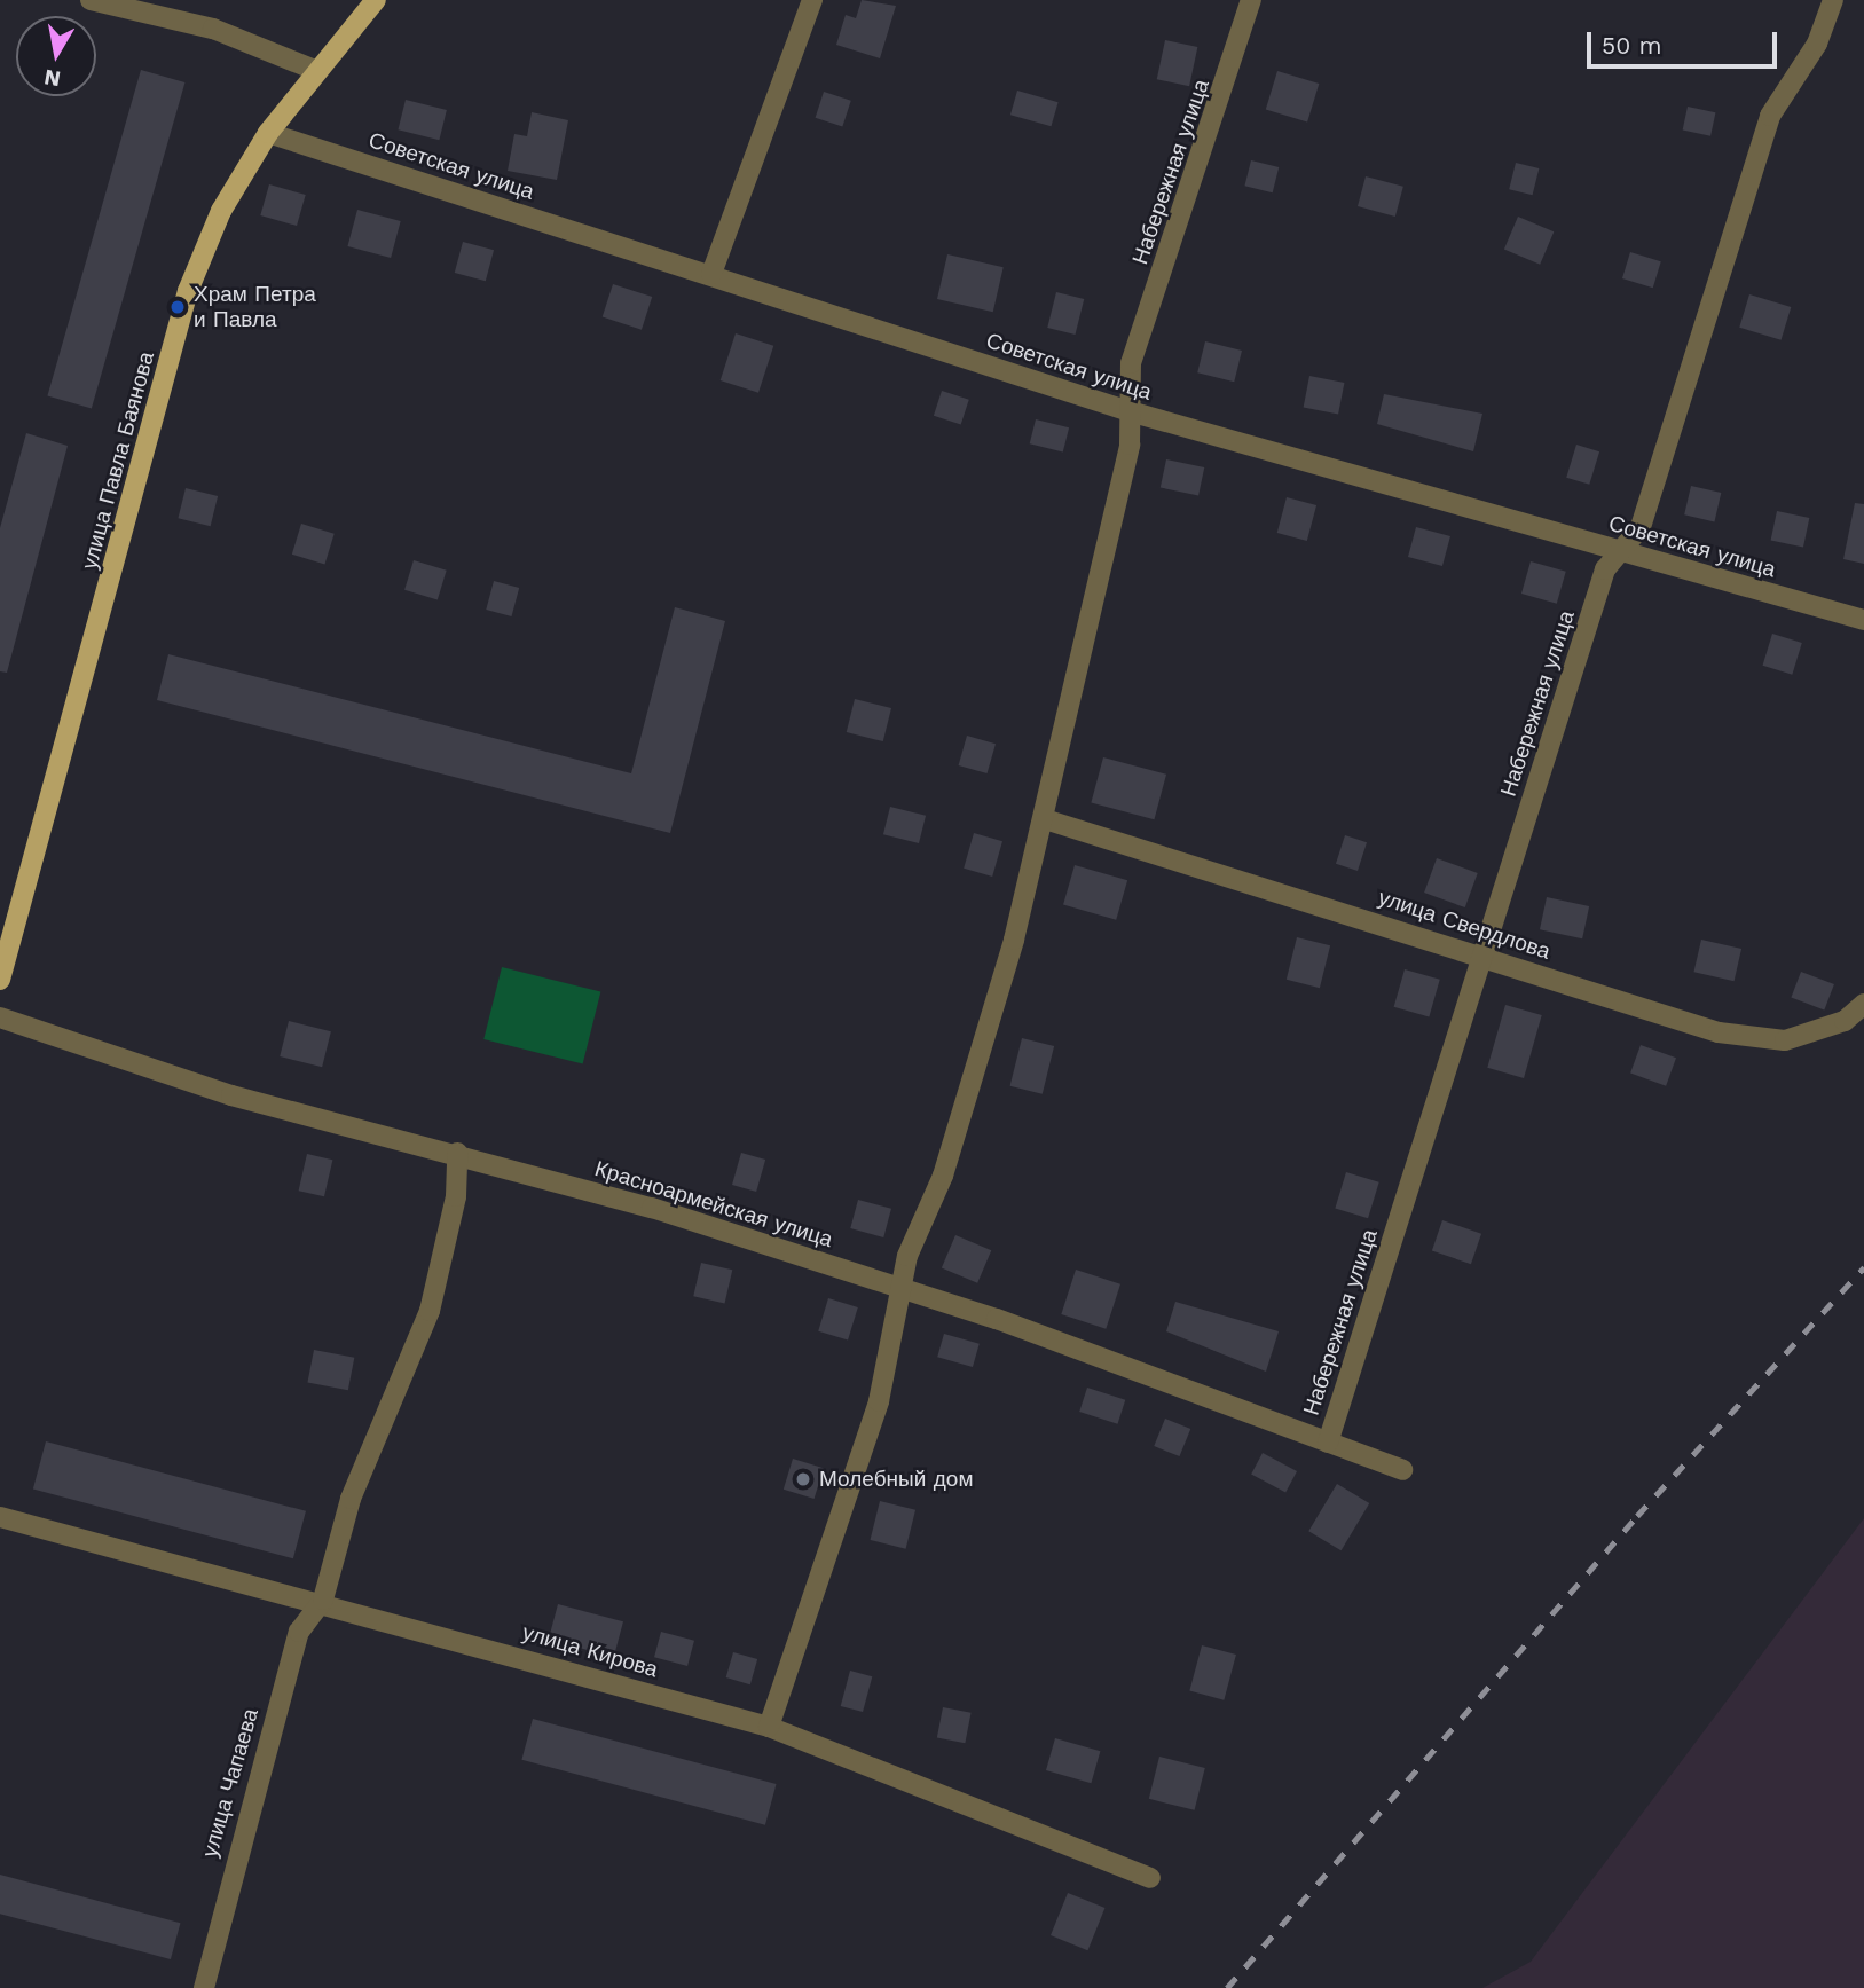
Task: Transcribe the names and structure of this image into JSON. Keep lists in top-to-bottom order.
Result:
{
  "streets": {
    "main road": ["улица Павла Баянова"],
    "street": [
      "Советская улица",
      "Набережная улица",
      "улица Свердлова",
      "Красноармейская улица",
      "улица Кирова",
      "улица Чапаева"
    ]
  },
  "crossings": [
    ["Советская улица", "Набережная улица"],
    ["Советская улица", "улица Павла Баянова"],
    ["Набережная улица", "улица Свердлова"],
    ["Набережная улица", "Красноармейская улица"],
    ["Набережная улица", "улица Кирова"],
    ["улица Кирова", "улица Чапаева"]
  ],
  "places": ["Храм Петра и Павла", "Молебный дом"],
  "scale_bar": "50 m",
  "north": "bottom"
}
